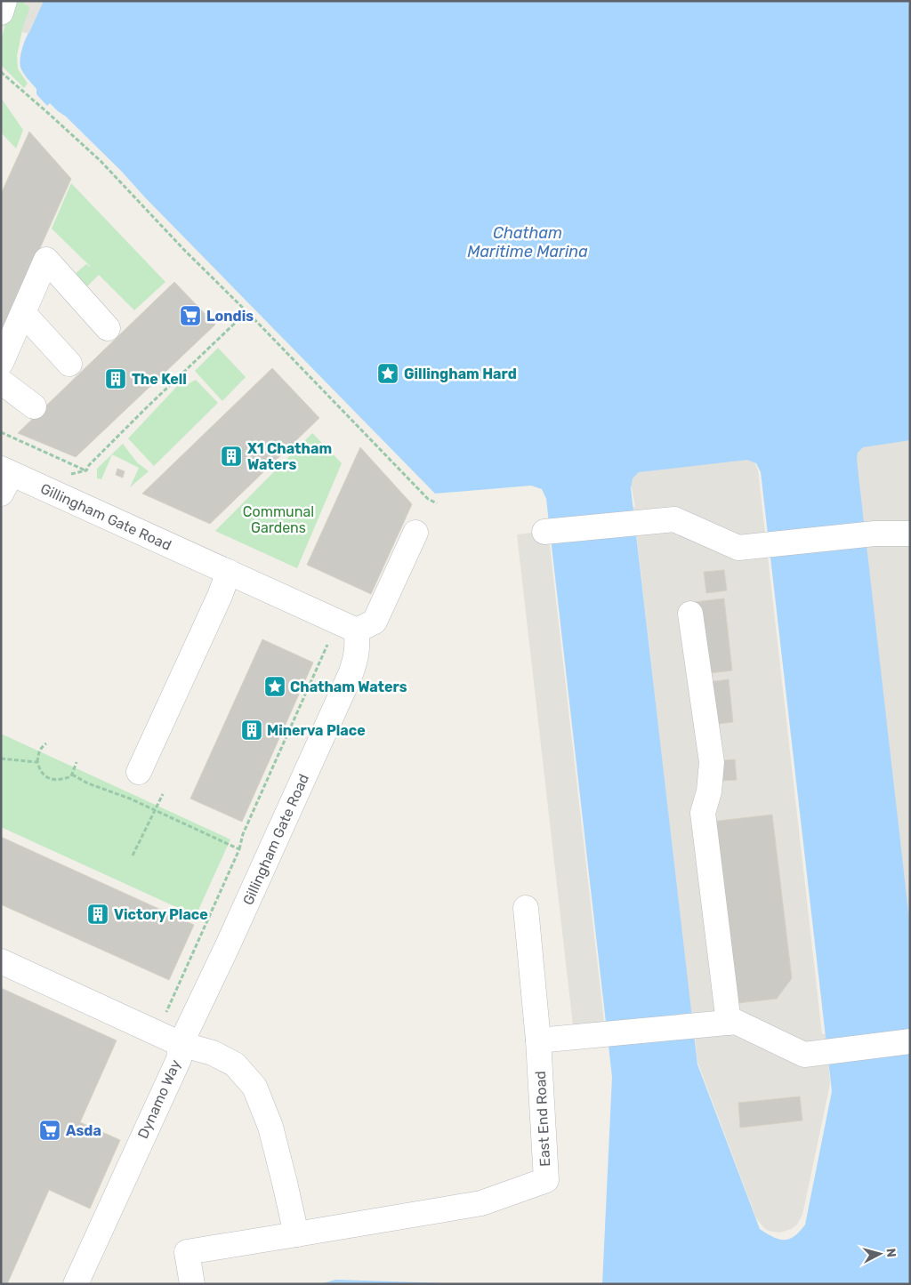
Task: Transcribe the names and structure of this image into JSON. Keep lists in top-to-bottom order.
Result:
{
  "streets": {
    "street": ["Gillingham Gate Road", "Dynamo Way", "East End Road"]
  },
  "crossings": [
    ["Gillingham Gate Road", "Dynamo Way"]
  ],
  "water": ["Chatham Maritime Marina"],
  "parks": ["Communal Gardens"],
  "places": {
    "supermarket": ["Londis", "Asda"],
    "place": ["Gillingham Hard", "Chatham Waters"],
    "building": [
      "The Kell",
      "X1 Chatham Waters",
      "Minerva Place",
      "Victory Place"
    ]
  },
  "north": "right"
}
